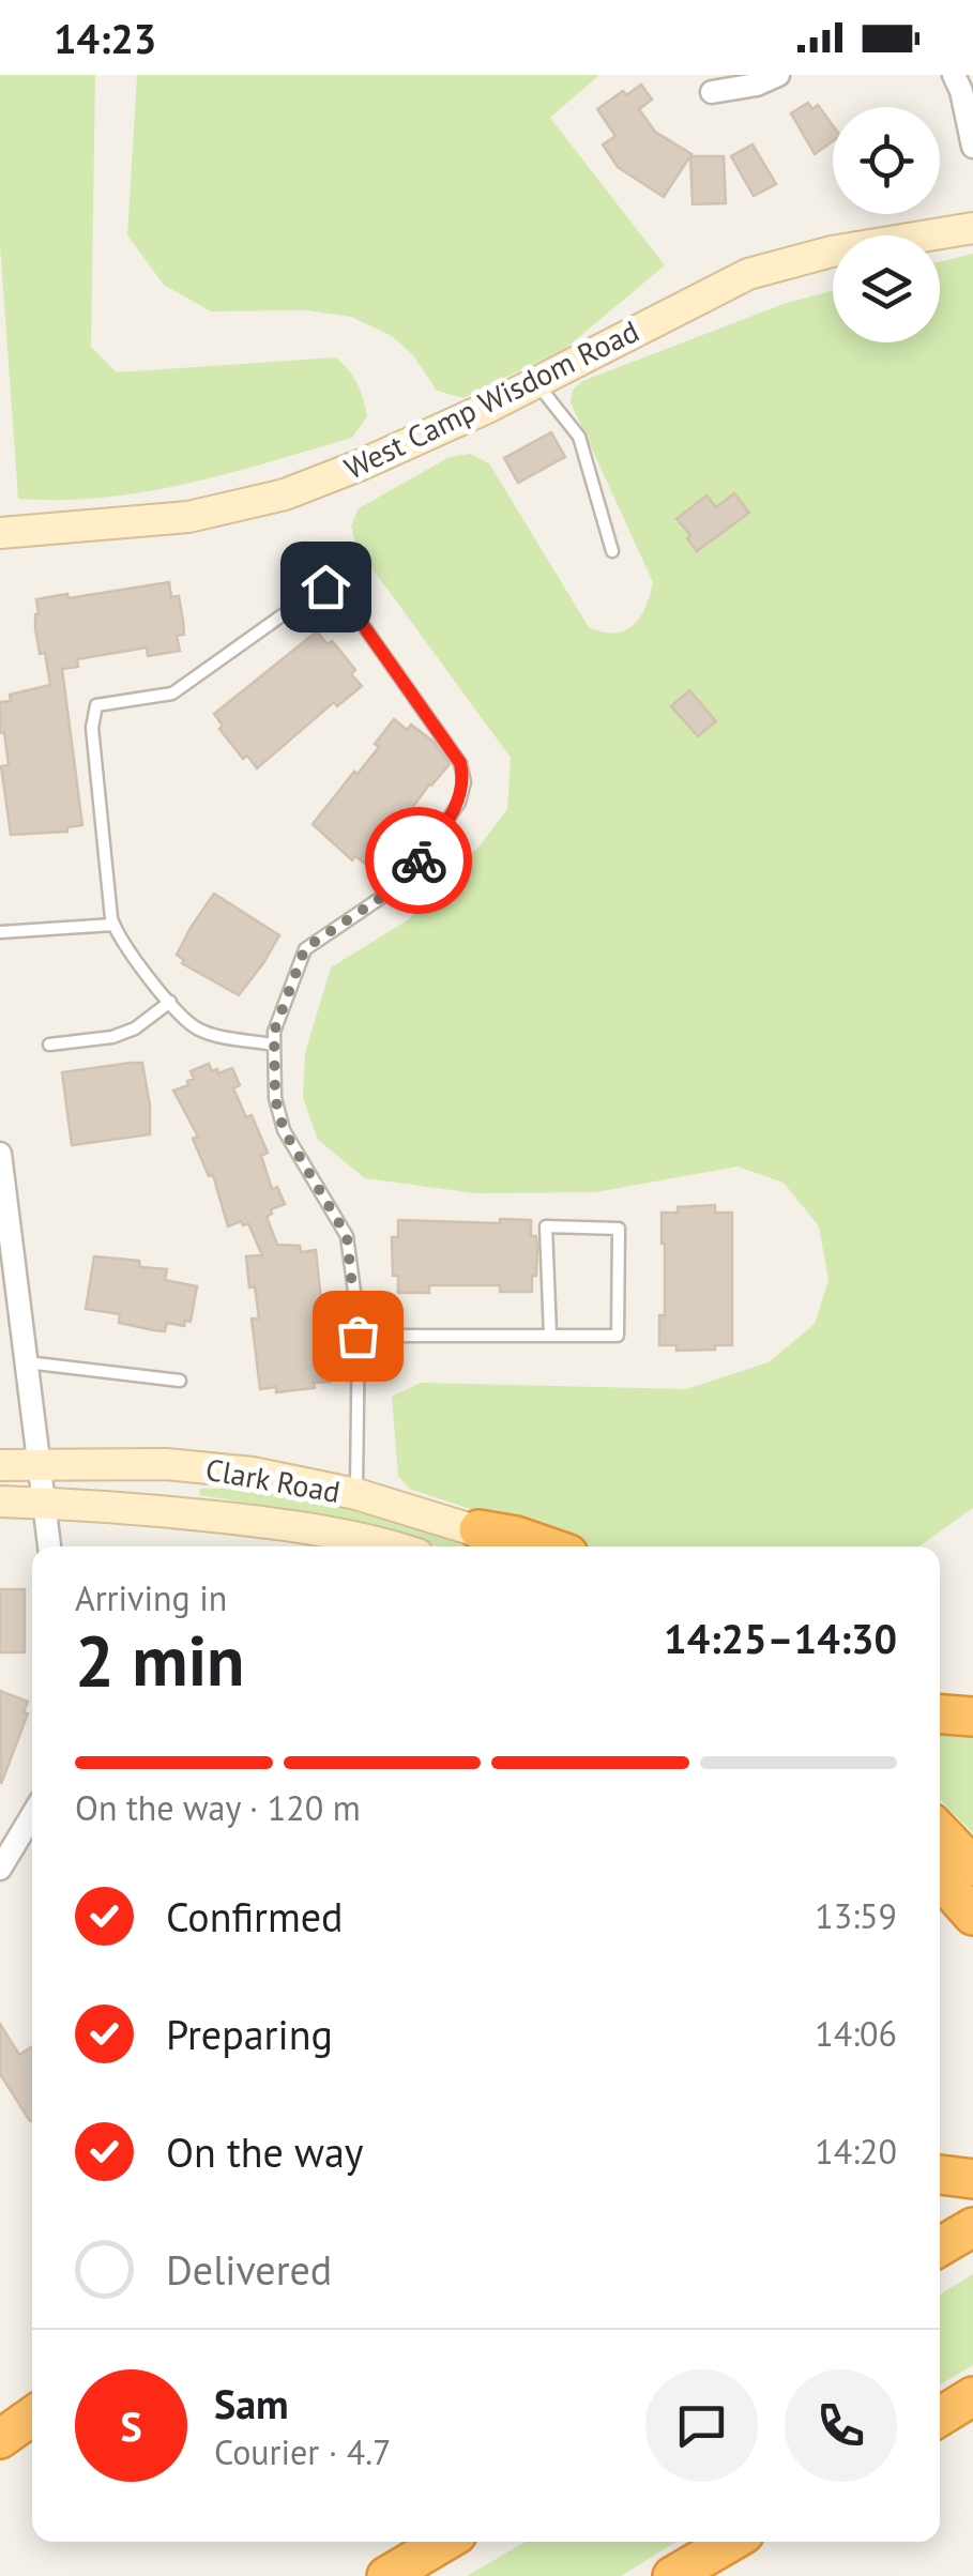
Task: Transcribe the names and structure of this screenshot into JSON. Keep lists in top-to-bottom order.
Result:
{
  "streets": {
    "street": ["West Camp Wisdom Road", "Clark Road"]
  },
  "page": {
    "status": "14:23",
    "heading": ["2 min", "Arriving in", "14:25–14:30"],
    "panel": ["Sam", "Courier · 4.7"],
    "bar": "On the way · 120 m",
    "list": [
      ["Confirmed", "13:59"],
      ["Preparing", "14:06"],
      ["On the way", "14:20"],
      "Delivered"
    ],
    "round": "S"
  }
}
